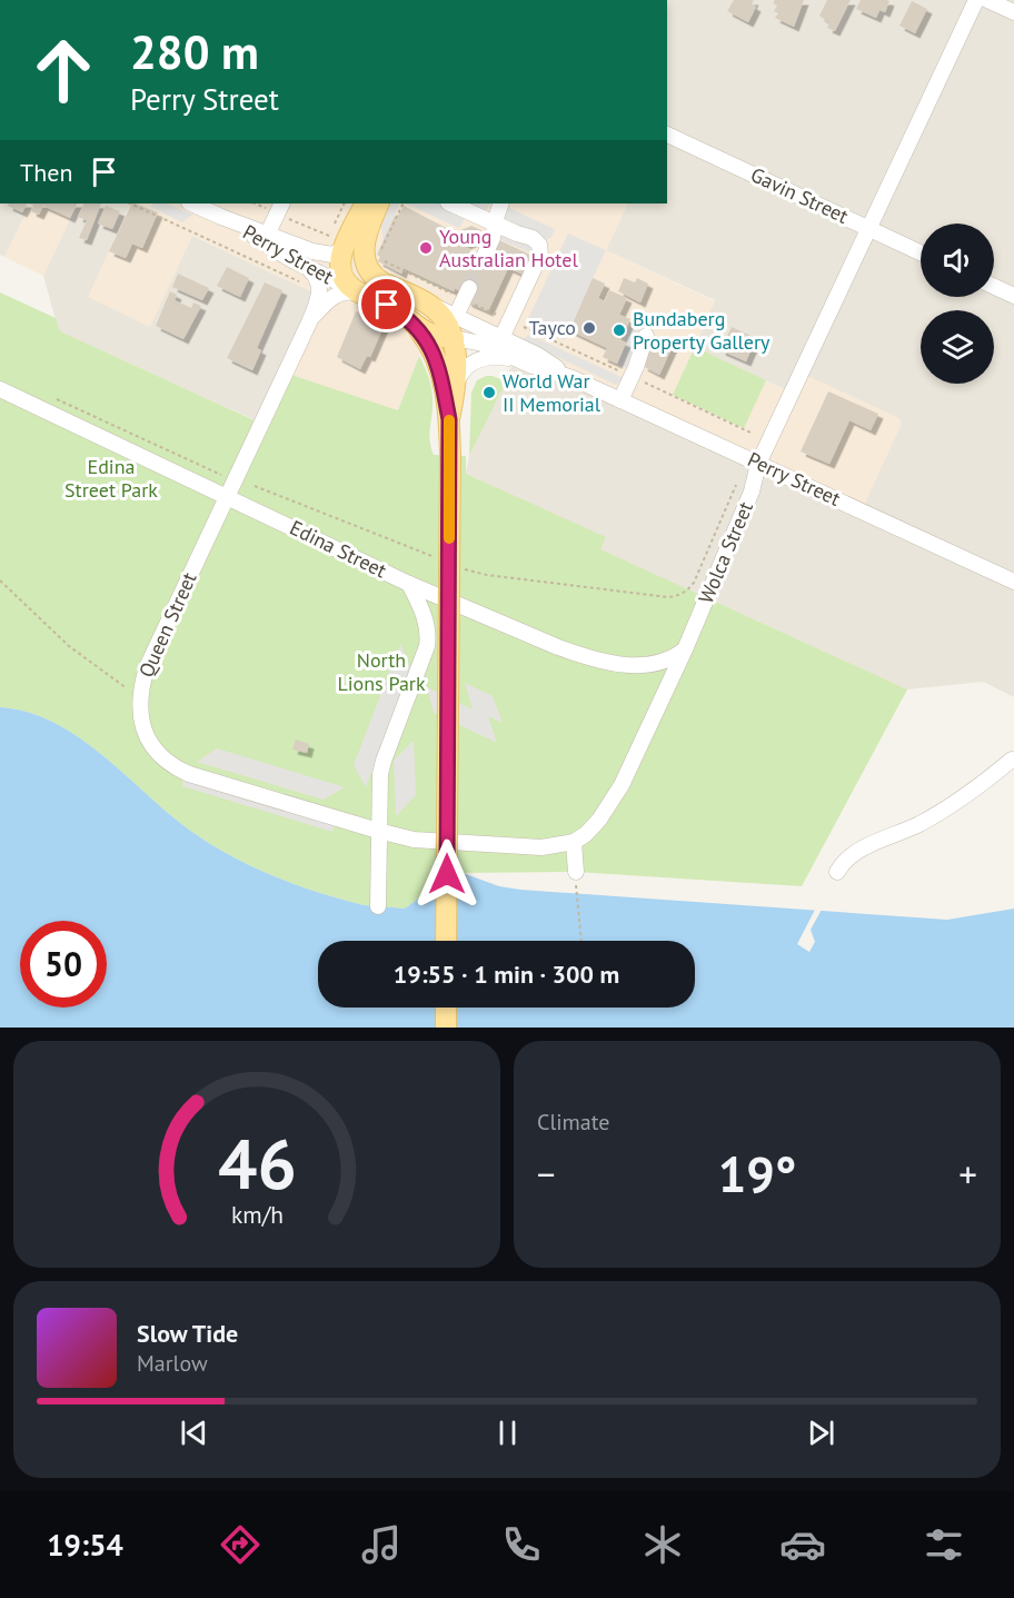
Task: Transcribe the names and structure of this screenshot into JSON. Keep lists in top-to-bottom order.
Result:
{
  "streets": {
    "main road": ["Perry Street"],
    "street": [
      "Gavin Street",
      "Edina Street",
      "Wolca Street",
      "Queen Street"
    ]
  },
  "crossings": [
    ["Gavin Street", "Wolca Street"],
    ["Perry Street", "Wolca Street"],
    ["Perry Street", "Queen Street"],
    ["Edina Street", "Wolca Street"],
    ["Edina Street", "Queen Street"]
  ],
  "parks": ["Edina Street Park", "North Lions Park"],
  "places": [
    "Young Australian Hotel",
    "Tayco",
    "Bundaberg Property Gallery",
    "World War II Memorial"
  ],
  "page": {
    "turn": ["280 m", "Perry Street"],
    "then": "Then",
    "limit": "50",
    "trip": "19:55 · 1 min · 300 m",
    "tile": "Climate",
    "heat": ["−", "19°", "+"],
    "song": ["Slow Tide", "Marlow"],
    "tabs": "19:54",
    "gauge": ["46", "km/h"]
  }
}
